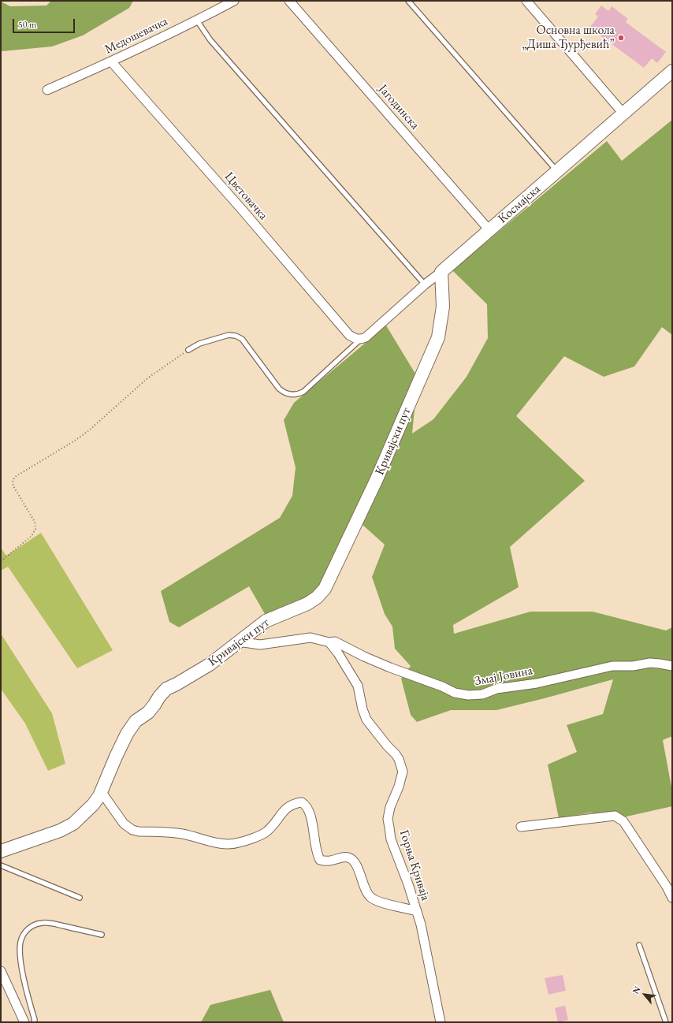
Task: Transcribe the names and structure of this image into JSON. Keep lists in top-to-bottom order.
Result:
{
  "streets": {
    "street": [
      "Медошевачка",
      "Јагодинска",
      "Цветовачка",
      "Космајска",
      "Кривајски пут",
      "Змај Јовина",
      "Горња Криваја"
    ]
  },
  "crossings": [
    ["Медошевачка", "Цветовачка"],
    ["Јагодинска", "Космајска"],
    ["Цветовачка", "Космајска"],
    ["Космајска", "Кривајски пут"],
    ["Змај Јовина", "Горња Криваја"]
  ],
  "places": ["Основна школа „Диша Ђурђевић”"],
  "scale_bar": "50 m",
  "north": "top left"
}
